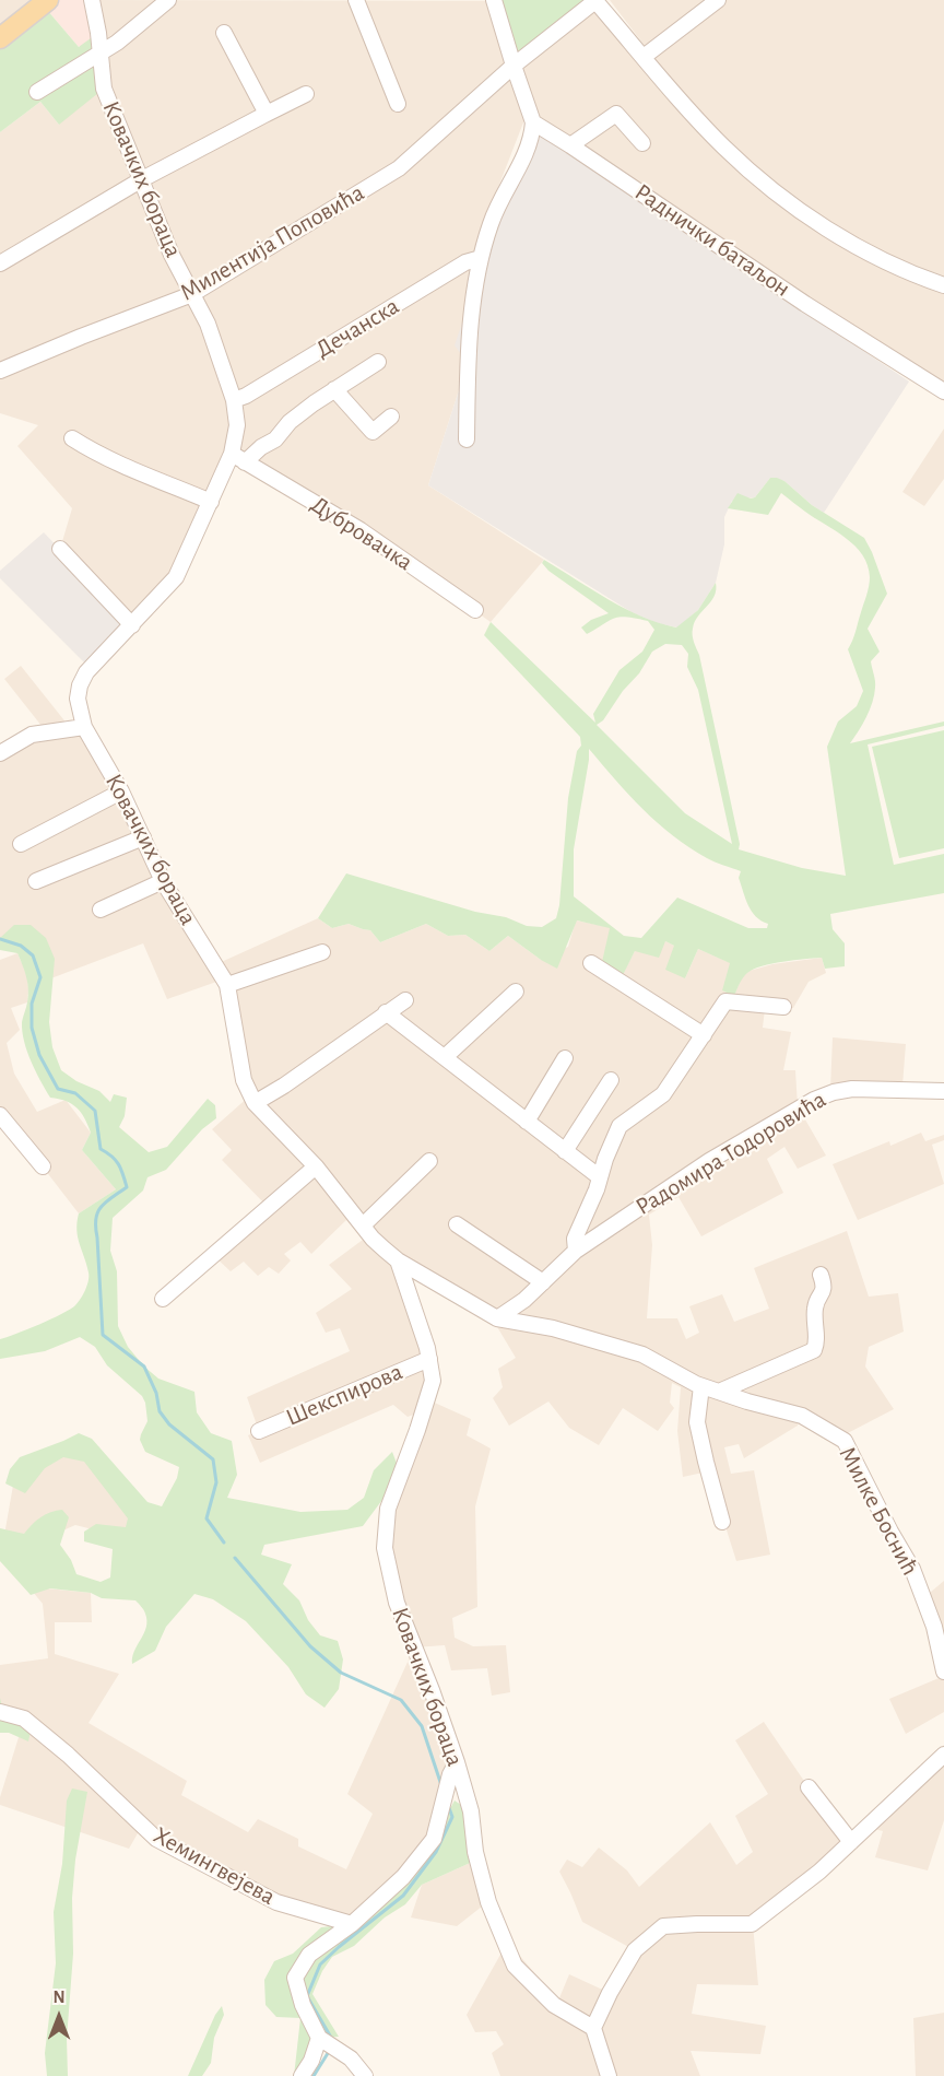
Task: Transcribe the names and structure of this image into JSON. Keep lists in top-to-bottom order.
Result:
{
  "streets": {
    "street": [
      "Ковачких бораца",
      "Раднички батаљон",
      "Милентија Поповића",
      "Дечанска",
      "Дубровачка",
      "Радомира Тодоровића",
      "Шекспирова",
      "Милке Боснић",
      "Хемингвејева"
    ]
  },
  "crossings": [
    ["Ковачких бораца", "Милентија Поповића"],
    ["Ковачких бораца", "Дечанска"],
    ["Ковачких бораца", "Дубровачка"],
    ["Ковачких бораца", "Радомира Тодоровића"],
    ["Ковачких бораца", "Шекспирова"],
    ["Ковачких бораца", "Милке Боснић"],
    ["Радомира Тодоровића", "Милке Боснић"]
  ],
  "north": "top"
}
